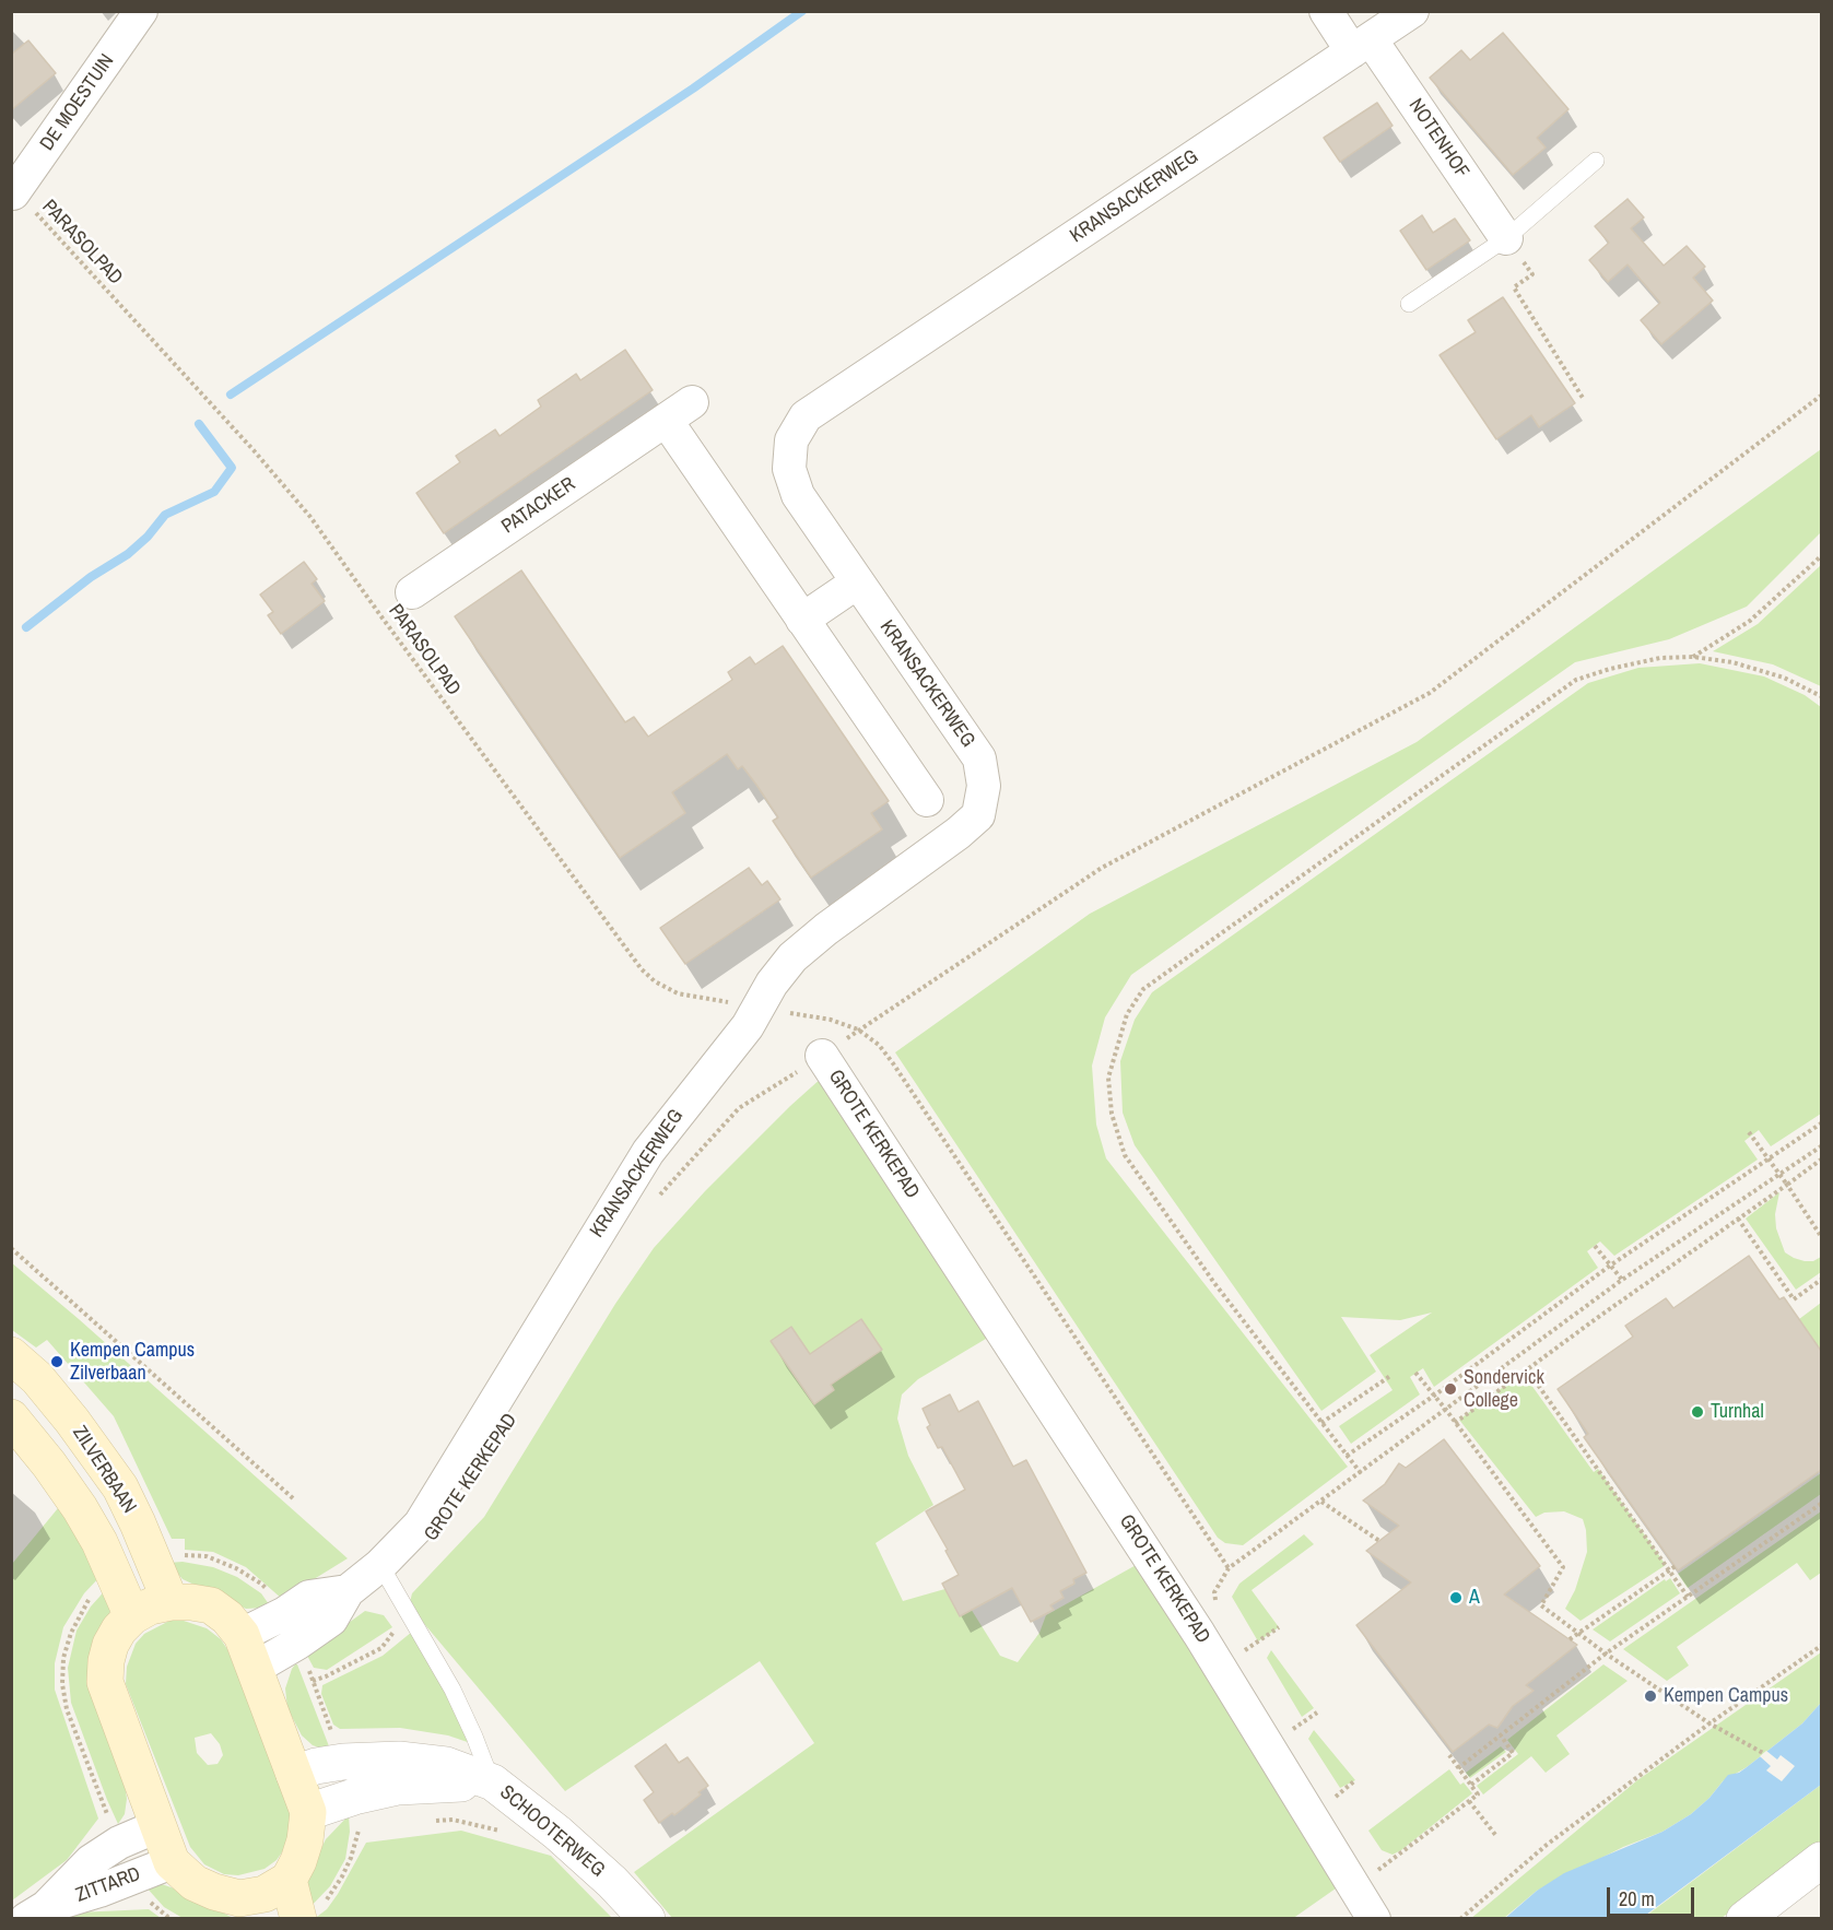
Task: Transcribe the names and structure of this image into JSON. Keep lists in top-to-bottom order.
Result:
{
  "streets": {
    "main road": ["ZILVERBAAN"],
    "street": [
      "DE MOESTUIN",
      "NOTENHOF",
      "KRANSACKERWEG",
      "PATACKER",
      "GROTE KERKEPAD",
      "SCHOOTERWEG",
      "ZITTARD"
    ],
    "path": ["PARASOLPAD"]
  },
  "crossings": [
    ["DE MOESTUIN", "PARASOLPAD"],
    ["NOTENHOF", "KRANSACKERWEG"],
    ["KRANSACKERWEG", "PARASOLPAD"]
  ],
  "places": [
    "Kempen Campus Zilverbaan",
    "Sondervick College",
    "Turnhal",
    "A",
    "Kempen Campus"
  ],
  "scale_bar": "20 m"
}
